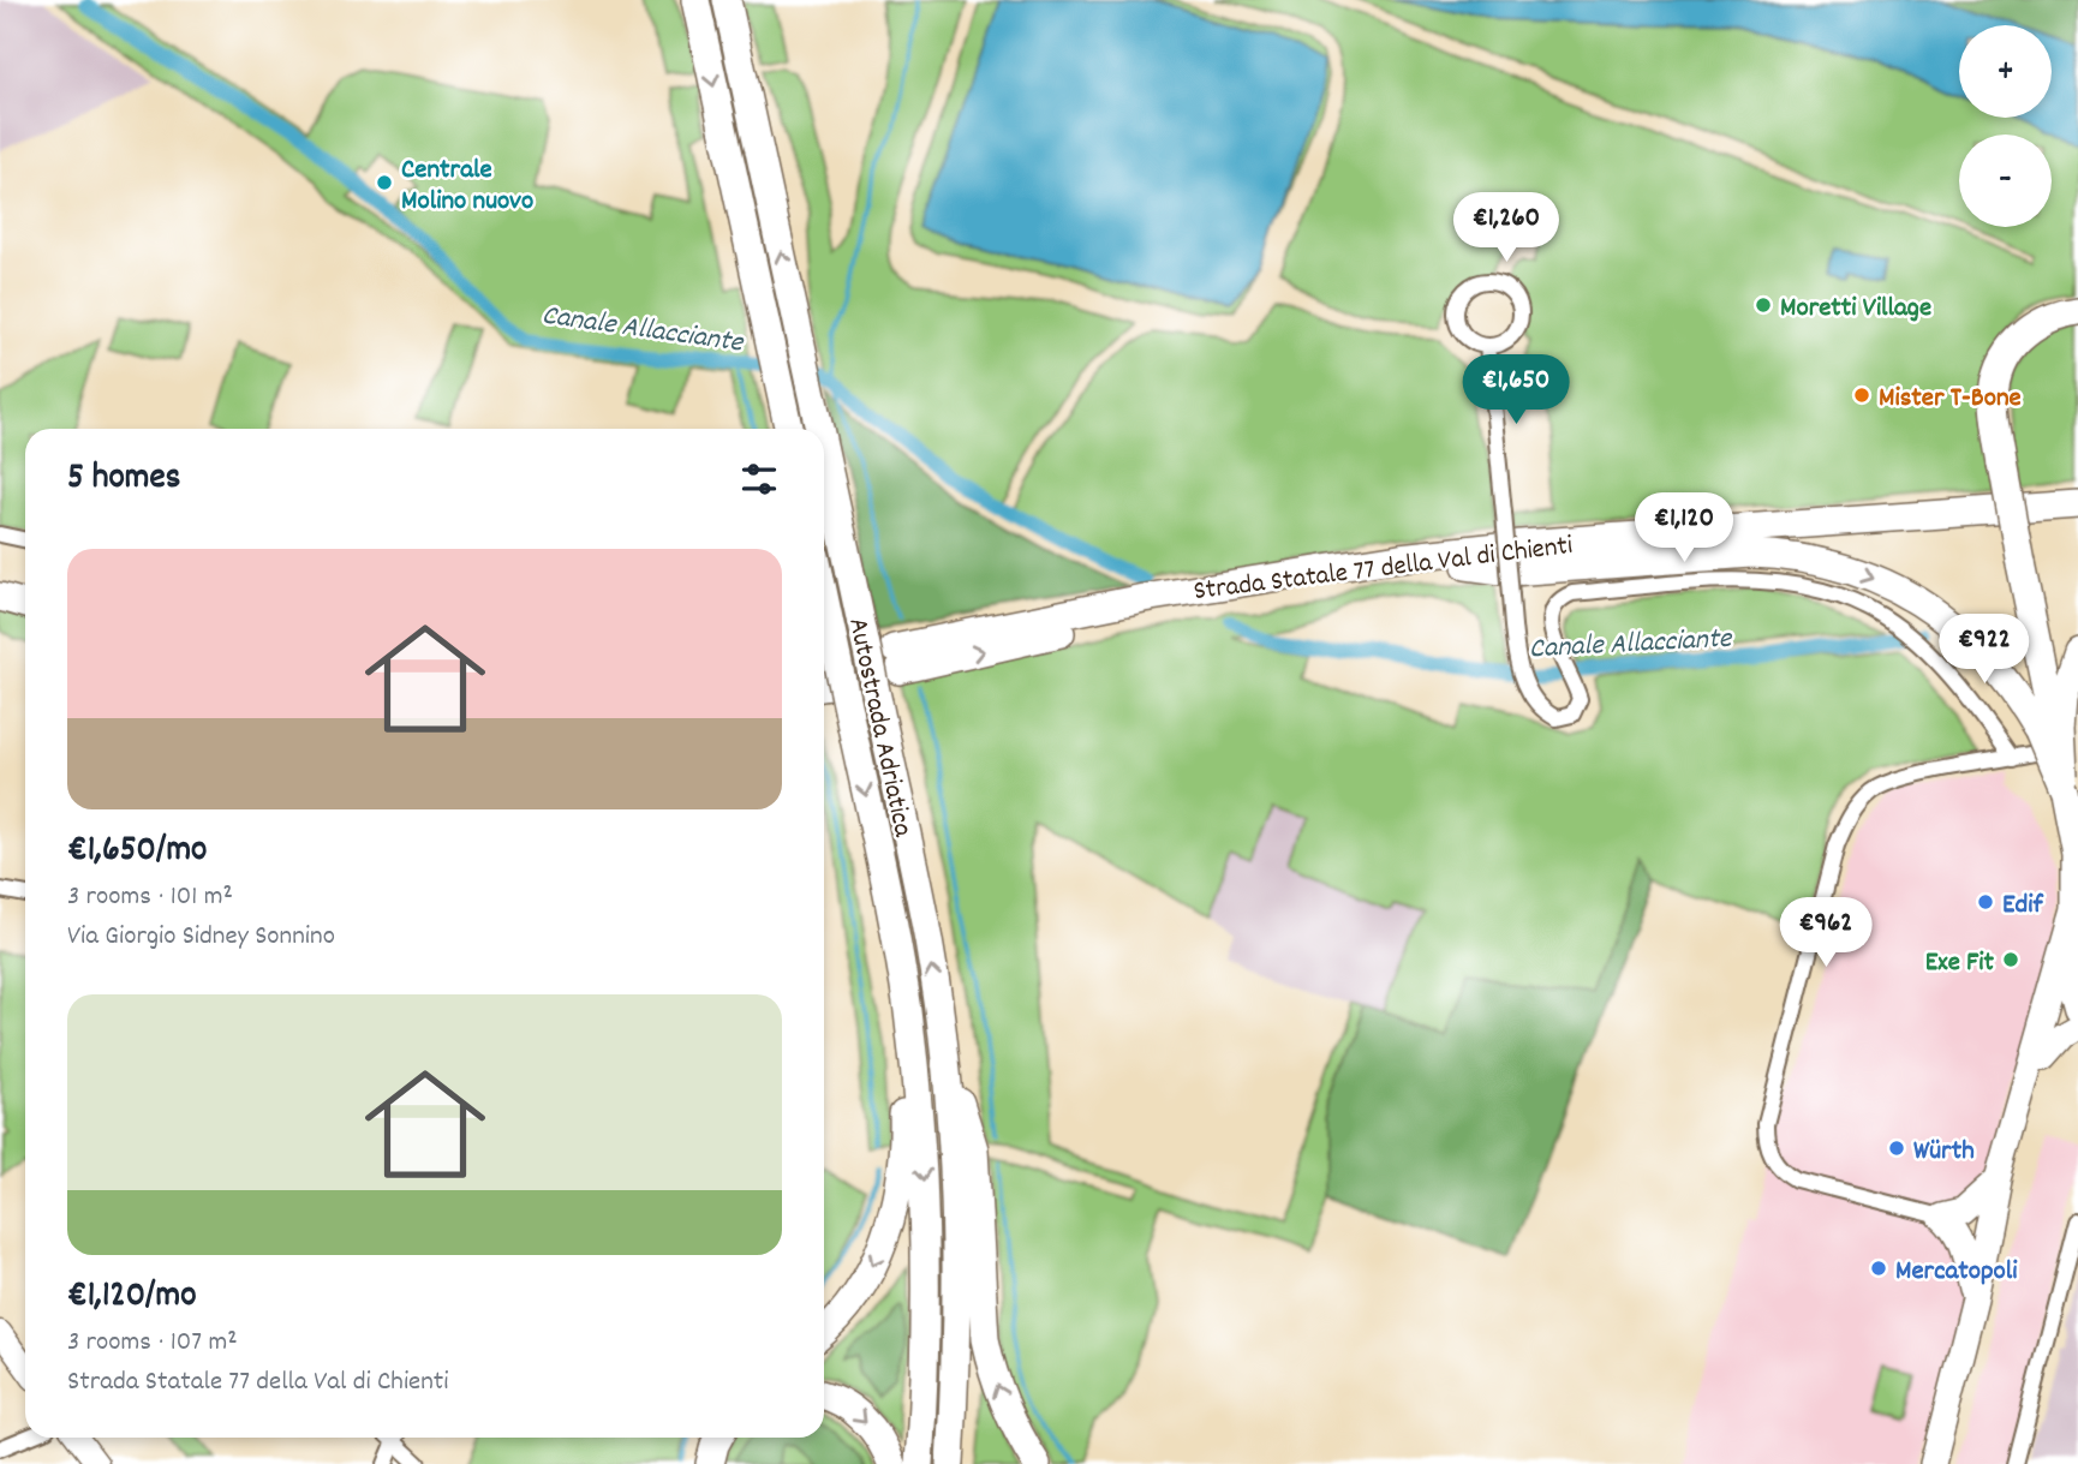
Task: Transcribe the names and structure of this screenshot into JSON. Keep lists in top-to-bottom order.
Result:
{
  "streets": {
    "highway": ["Strada Statale 77 della Val di Chienti", "Autostrada Adriatica"]
  },
  "water": ["Canale Allacciante"],
  "places": [
    "Centrale Molino nuovo",
    "Moretti Village",
    "Mister T-Bone",
    "Edif",
    "Exe Fit",
    "Würth",
    "Mercatopoli"
  ],
  "page": {
    "map_buttons": ["+", "−"],
    "price": [
      "€1,260",
      "€1,650",
      "€1,120",
      "€922",
      "€962"
    ],
    "heading": "5 homes",
    "list": [
      {
        "name": "€1,650/mo",
        "note": "3 rooms · 101 m² · Via Giorgio Sidney Sonnino"
      },
      {
        "name": "€1,120/mo",
        "note": "3 rooms · 107 m² · Strada Statale 77 della Val di Chienti"
      }
    ]
  }
}
